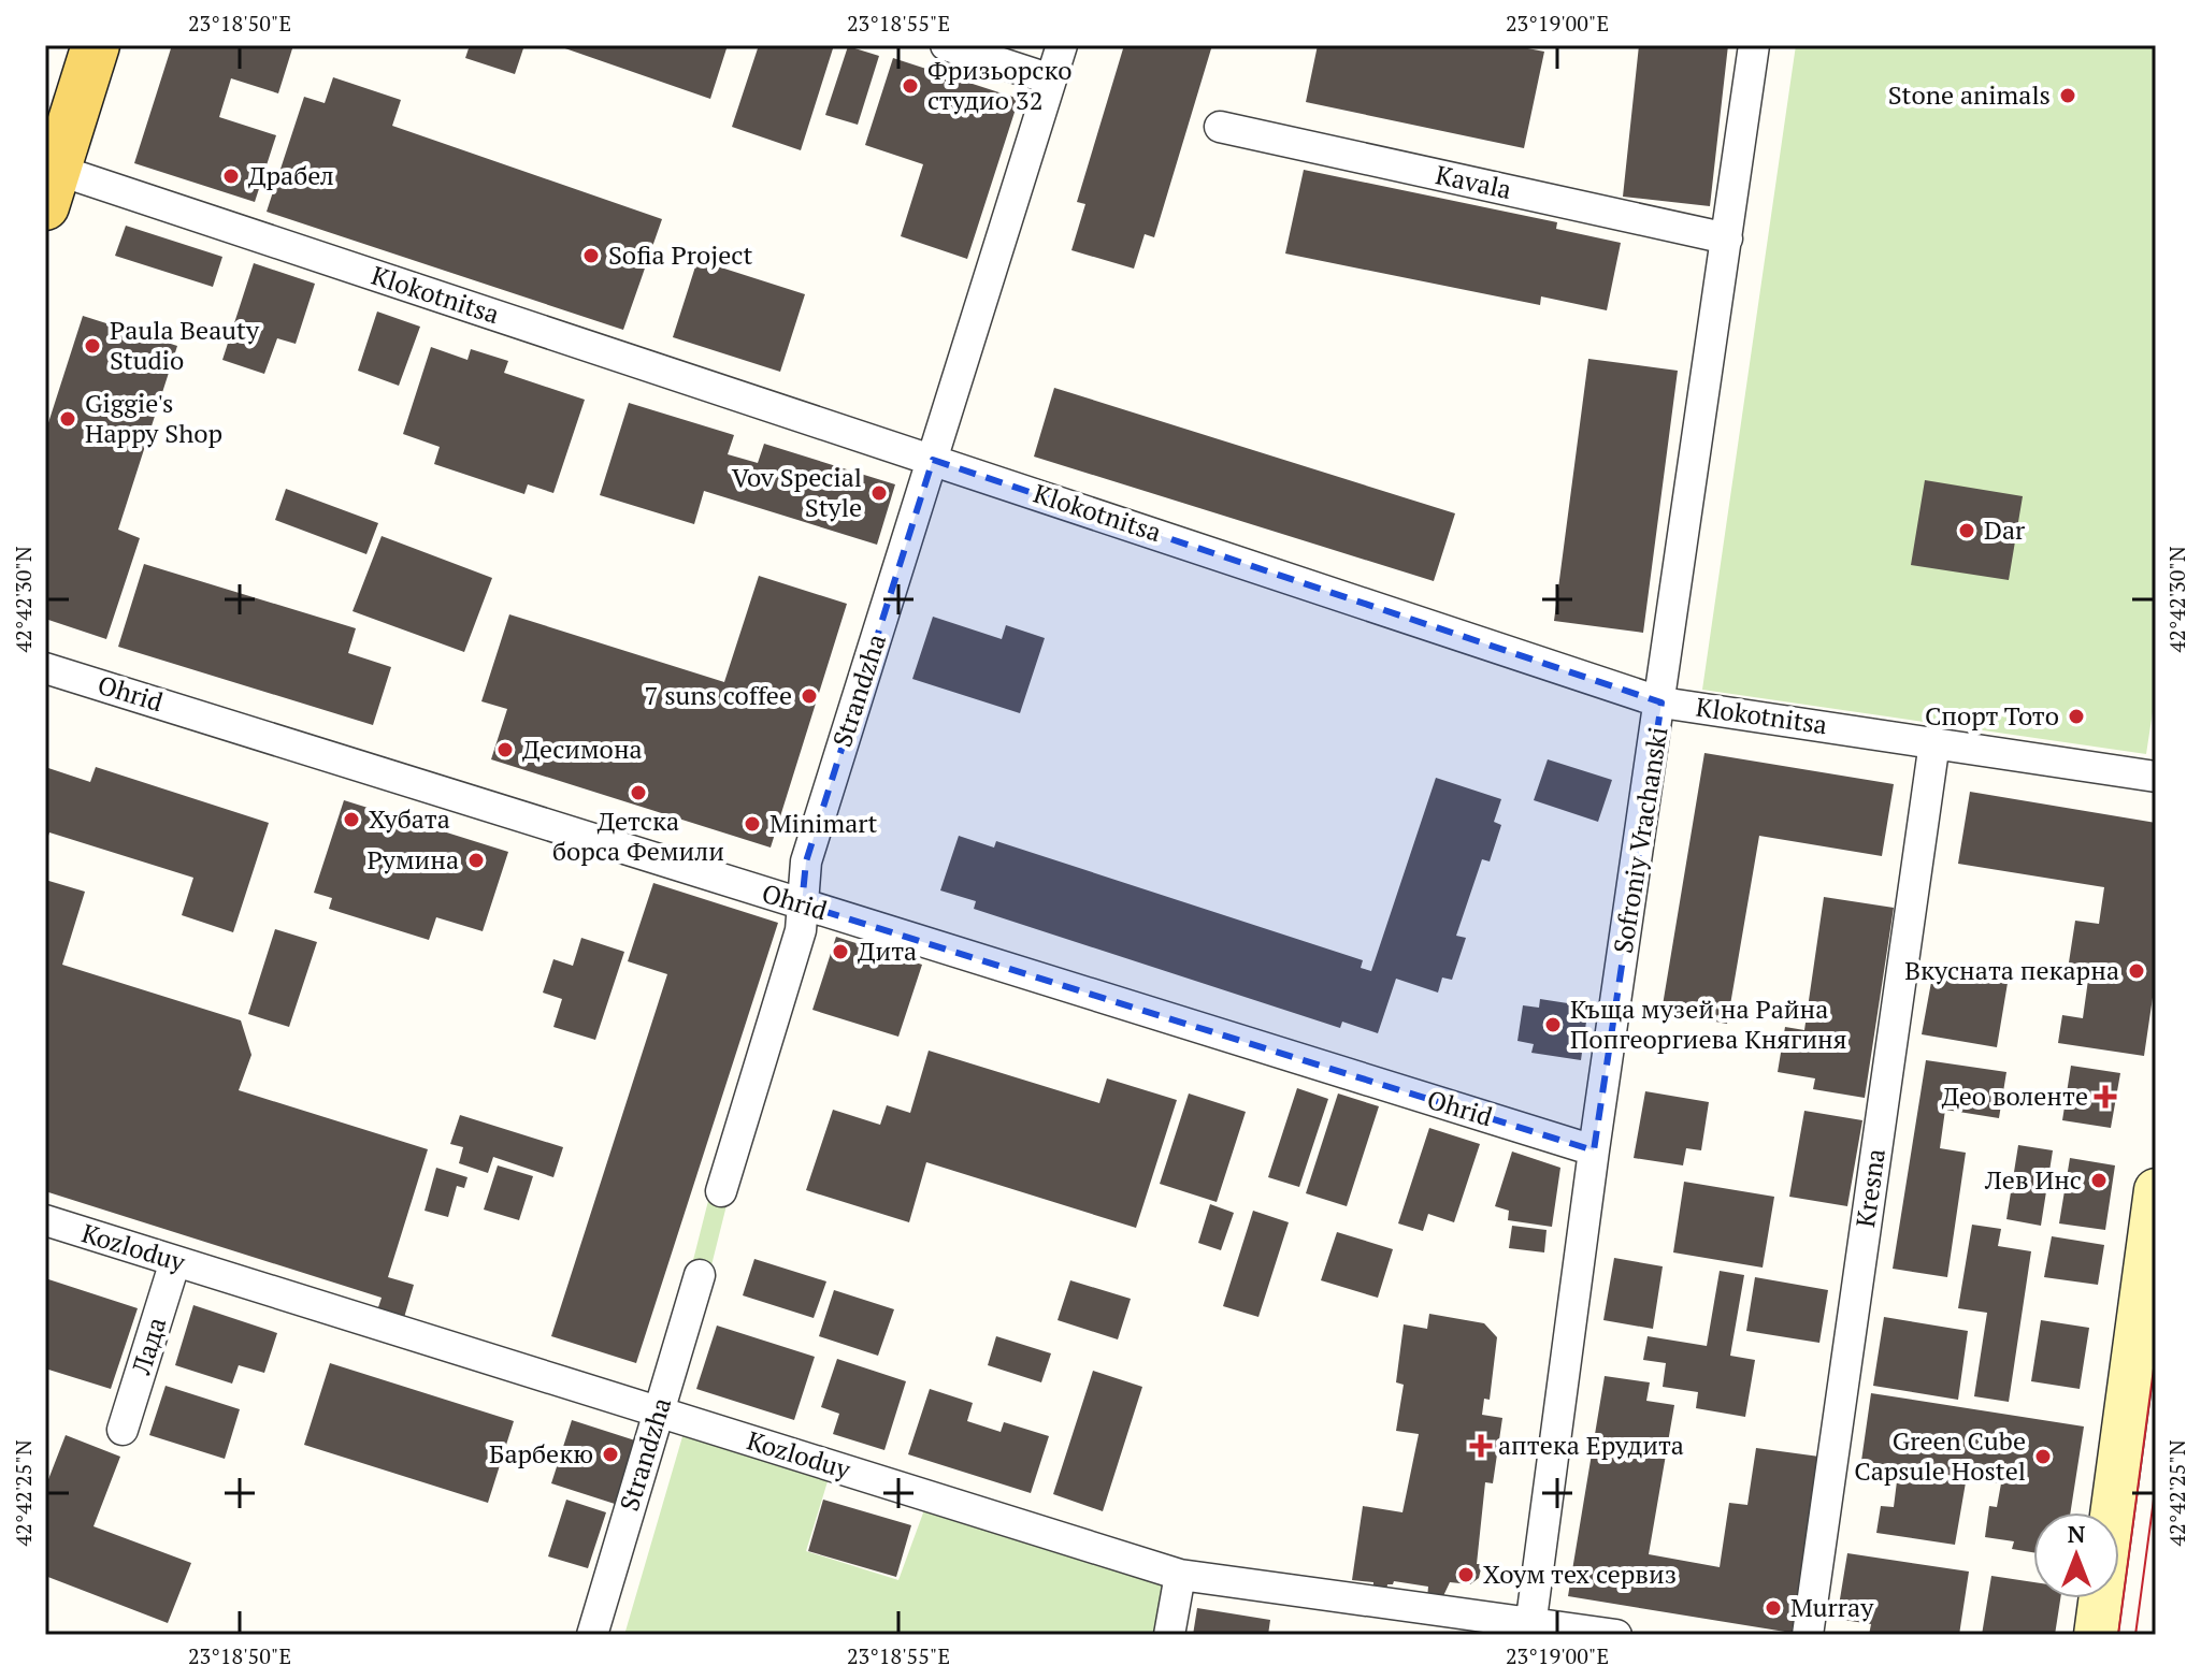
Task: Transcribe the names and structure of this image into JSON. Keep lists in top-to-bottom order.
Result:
{
  "streets": {
    "street": [
      "Kavala",
      "Klokotnitsa",
      "Strandzha",
      "Ohrid",
      "Sofroniy Vrachanski",
      "Kresna",
      "Kozloduy",
      "Лада"
    ]
  },
  "crossings": [
    ["Kavala", "Sofroniy Vrachanski"],
    ["Klokotnitsa", "Strandzha"],
    ["Klokotnitsa", "Sofroniy Vrachanski"],
    ["Klokotnitsa", "Kresna"],
    ["Strandzha", "Ohrid"],
    ["Strandzha", "Kozloduy"],
    ["Ohrid", "Sofroniy Vrachanski"],
    ["Sofroniy Vrachanski", "Kozloduy"],
    ["Kozloduy", "Лада"]
  ],
  "places": {
    "other": [
      "Фризьорско студио 32",
      "Stone animals",
      "Драбел",
      "Sofia Project",
      "Paula Beauty Studio",
      "Giggie's Happy Shop",
      "Vov Special Style",
      "Dar",
      "7 suns coffee",
      "Спорт Тото",
      "Десимона",
      "Детска борса Фемили",
      "Хубата",
      "Minimart",
      "Румина",
      "Дита",
      "Вкусната пекарна",
      "Къща музей на Райна Попгеоргиева Княгиня",
      "Лев Инс",
      "Барбекю",
      "Green Cube Capsule Hostel",
      "Хоум тех сервиз",
      "Murray"
    ],
    "health": ["Део воленте", "аптека Ерудита"]
  },
  "north": "top",
  "coordinates": [
    "23°18'50\"E",
    "23°18'55\"E",
    "23°19'00\"E",
    "42°42'30\"N",
    "42°42'25\"N"
  ]
}
